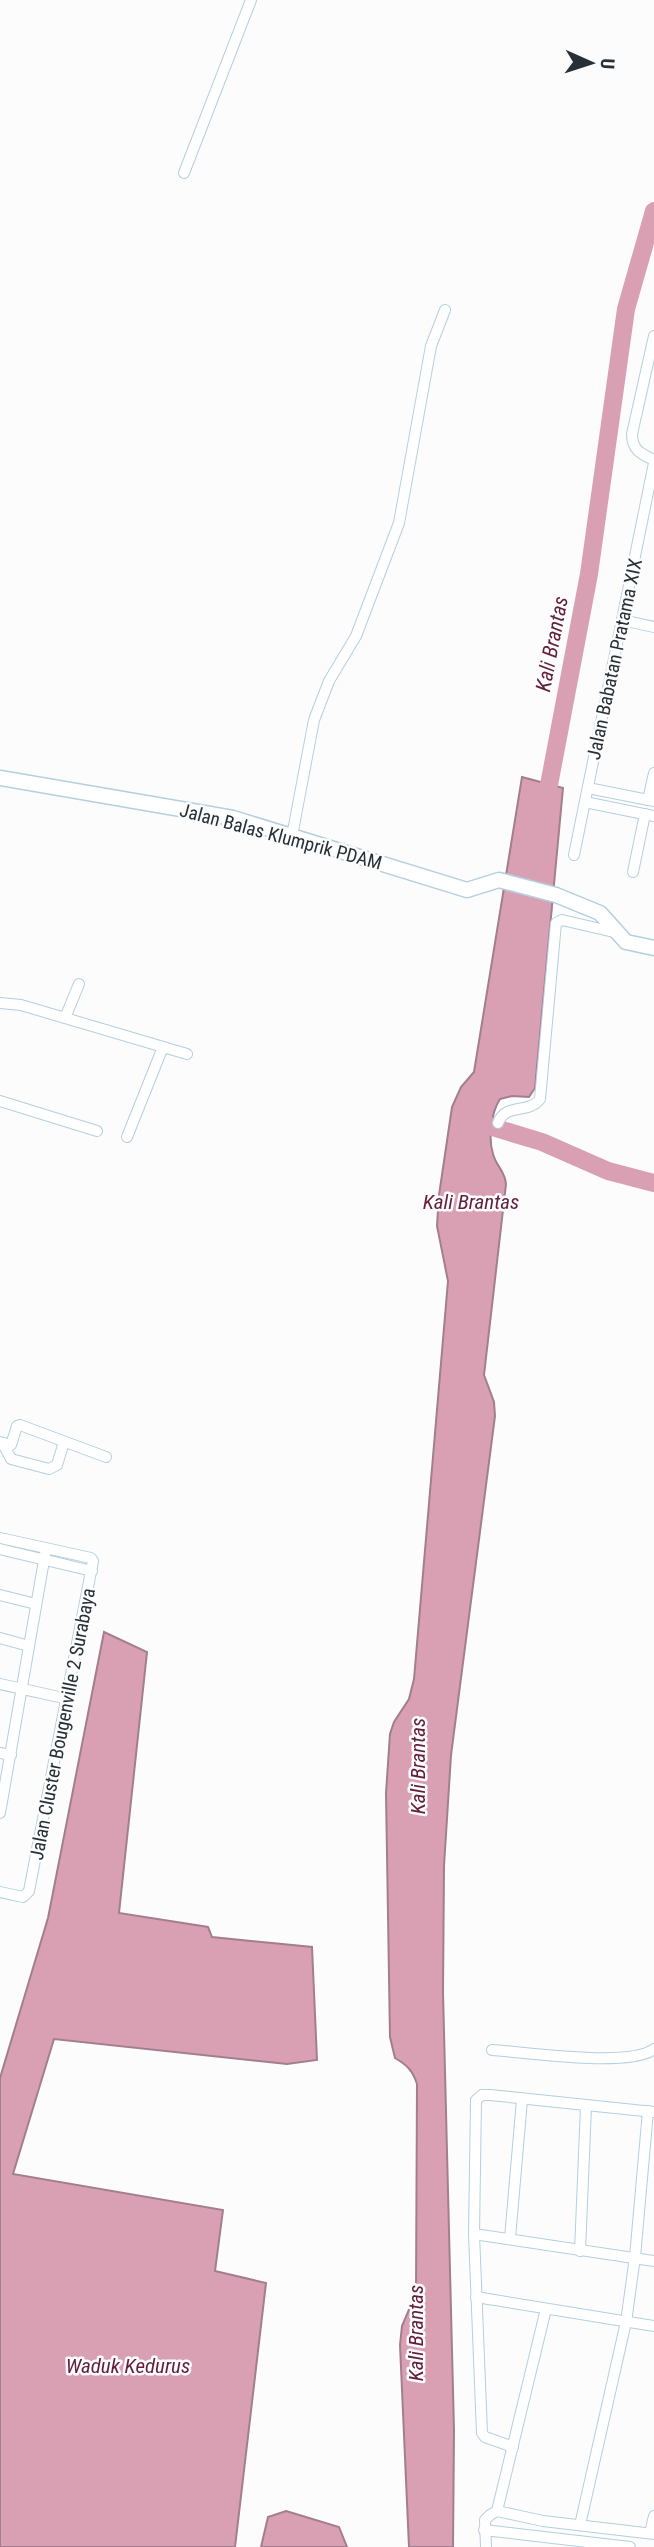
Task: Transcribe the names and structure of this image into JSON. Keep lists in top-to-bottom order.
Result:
{
  "streets": {
    "street": ["Jalan Babatan Pratama XIX", "Jalan Balas Klumprik PDAM", "Jalan Cluster Bougenville 2 Surabaya"]
  },
  "water": ["Kali Brantas", "Waduk Kedurus"],
  "north": "right"
}
